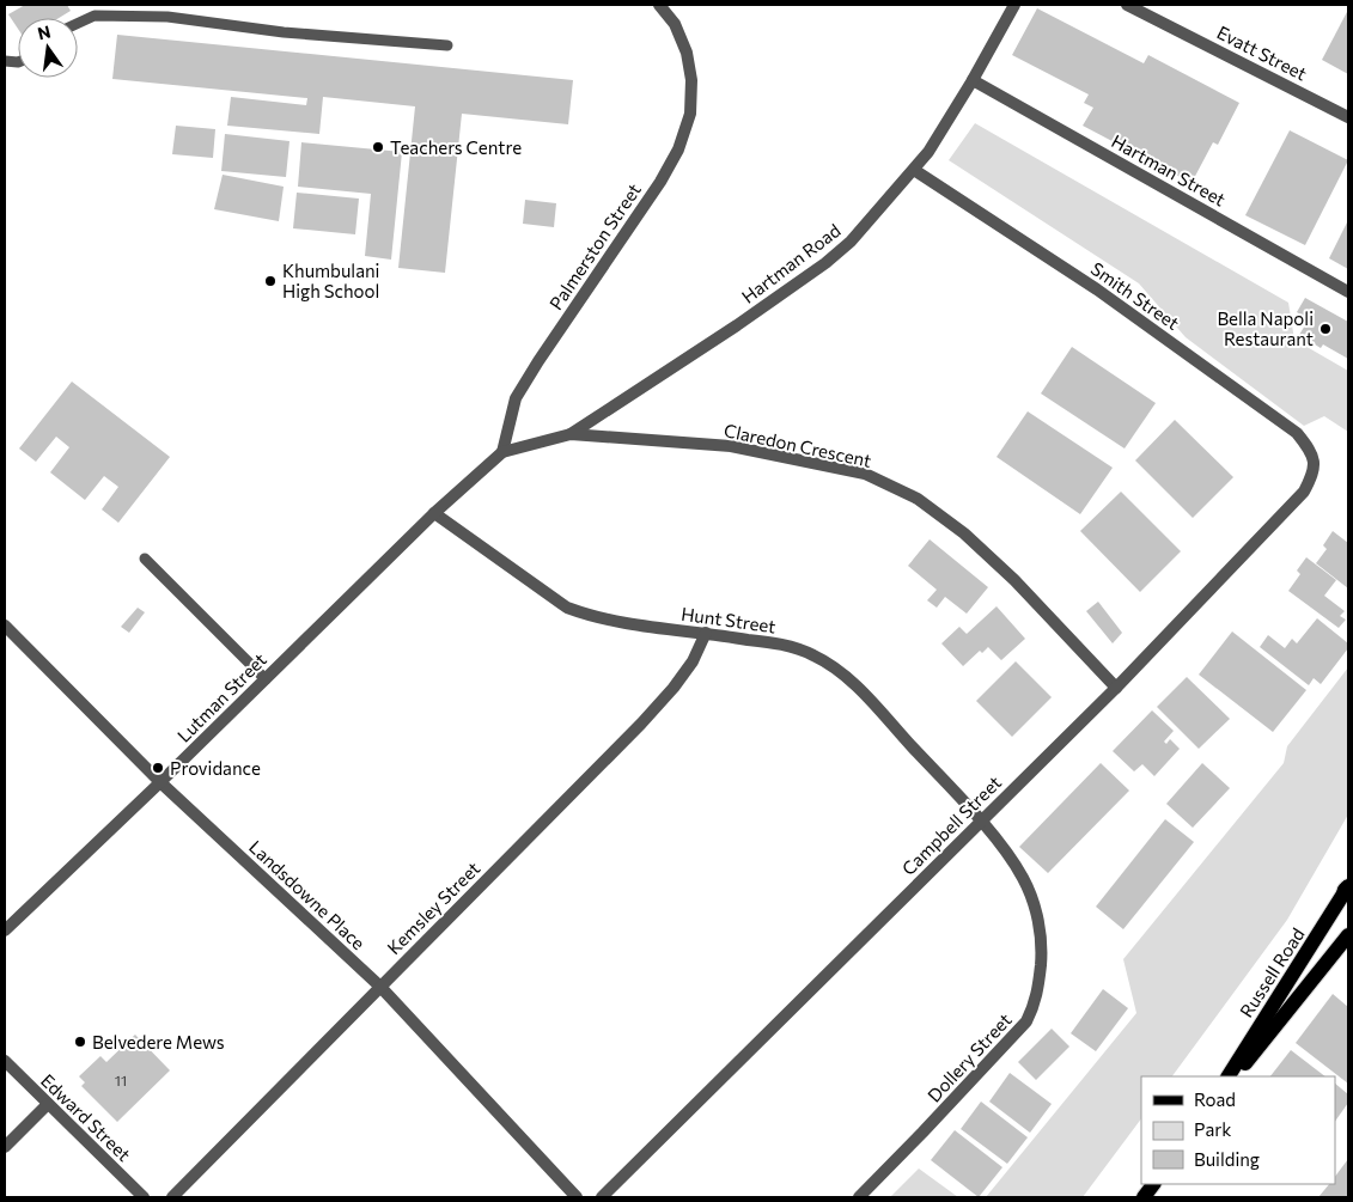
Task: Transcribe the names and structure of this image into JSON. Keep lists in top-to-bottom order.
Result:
{
  "streets": {
    "main road": ["Russell Road"],
    "street": [
      "Evatt Street",
      "Hartman Street",
      "Palmerston Street",
      "Hartman Road",
      "Smith Street",
      "Claredon Crescent",
      "Hunt Street",
      "Lutman Street",
      "Campbell Street",
      "Landsdowne Place",
      "Kemsley Street",
      "Dollery Street",
      "Edward Street"
    ]
  },
  "crossings": [
    ["Hartman Street", "Hartman Road"],
    ["Palmerston Street", "Claredon Crescent"],
    ["Palmerston Street", "Lutman Street"],
    ["Hartman Road", "Smith Street"],
    ["Hartman Road", "Claredon Crescent"],
    ["Smith Street", "Campbell Street"],
    ["Claredon Crescent", "Lutman Street"],
    ["Claredon Crescent", "Campbell Street"],
    ["Hunt Street", "Lutman Street"],
    ["Hunt Street", "Campbell Street"],
    ["Hunt Street", "Kemsley Street"],
    ["Hunt Street", "Dollery Street"],
    ["Lutman Street", "Landsdowne Place"],
    ["Campbell Street", "Dollery Street"],
    ["Landsdowne Place", "Kemsley Street"]
  ],
  "places": [
    "Teachers Centre",
    "Khumbulani High School",
    "Bella Napoli Restaurant",
    "Providance",
    "Belvedere Mews"
  ],
  "house_numbers": ["11"],
  "legend": ["Road", "Park", "Building"],
  "north": "top"
}
